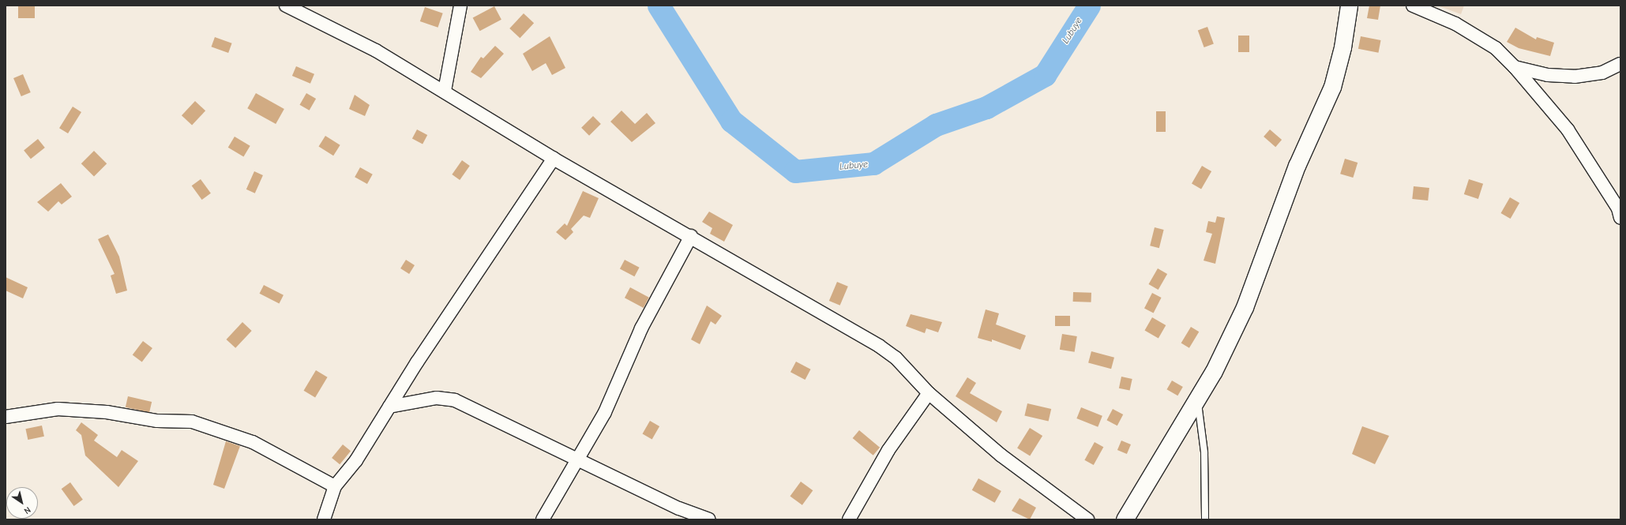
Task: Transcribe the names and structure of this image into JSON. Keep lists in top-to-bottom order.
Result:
{
  "water": ["Lubuye"],
  "north": "bottom right"
}
